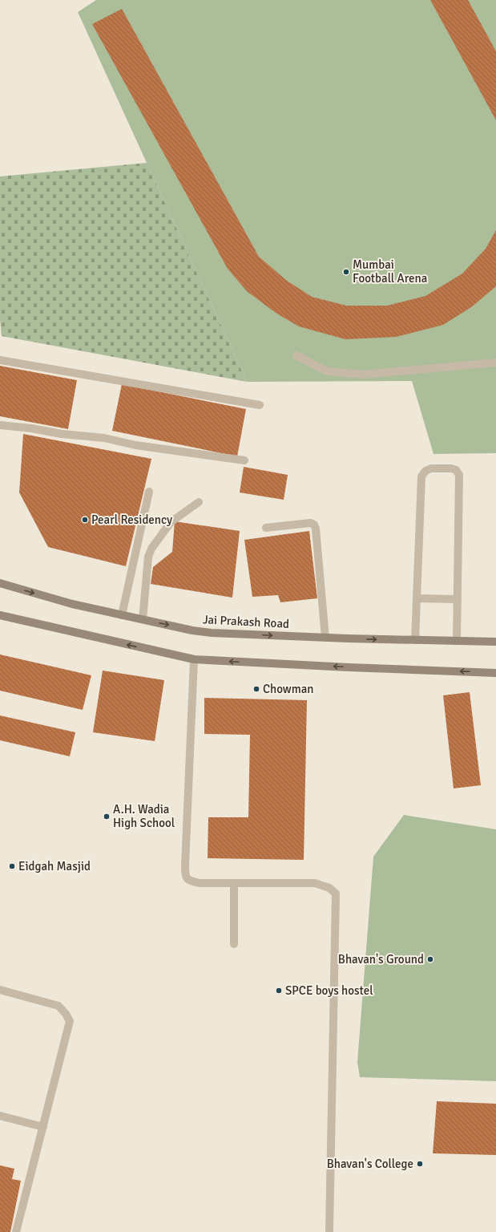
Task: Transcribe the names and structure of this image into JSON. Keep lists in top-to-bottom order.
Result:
{
  "streets": {
    "main road": ["Jai Prakash Road"]
  },
  "places": [
    "Mumbai Football Arena",
    "Pearl Residency",
    "Chowman",
    "A.H. Wadia High School",
    "Eidgah Masjid",
    "Bhavan's Ground",
    "SPCE boys hostel",
    "Bhavan's College"
  ]
}
